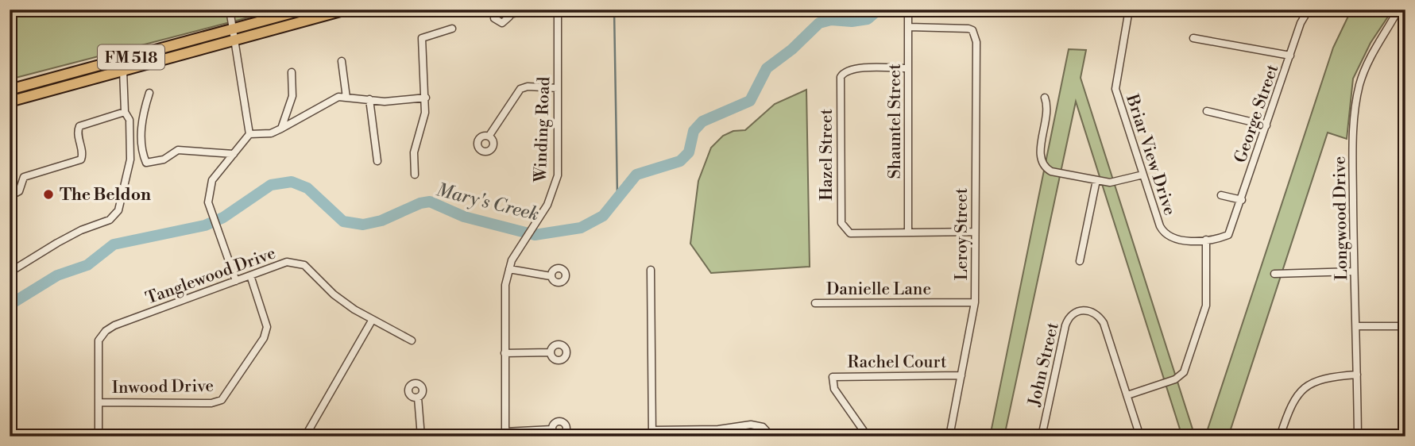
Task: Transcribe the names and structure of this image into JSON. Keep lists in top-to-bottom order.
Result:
{
  "streets": {
    "main road": ["FM 518"],
    "street": [
      "George Street",
      "Shauntel Street",
      "Winding Road",
      "Hazel Street",
      "Briar View Drive",
      "Longwood Drive",
      "Leroy Street",
      "Tanglewood Drive",
      "Danielle Lane",
      "Rachel Court",
      "John Street",
      "Inwood Drive"
    ]
  },
  "crossings": [
    ["George Street", "Briar View Drive"],
    ["Shauntel Street", "Hazel Street"],
    ["Shauntel Street", "Leroy Street"],
    ["Leroy Street", "Danielle Lane"],
    ["Leroy Street", "Rachel Court"],
    ["Tanglewood Drive", "Inwood Drive"]
  ],
  "water": ["Mary's Creek"],
  "places": ["The Beldon"]
}
